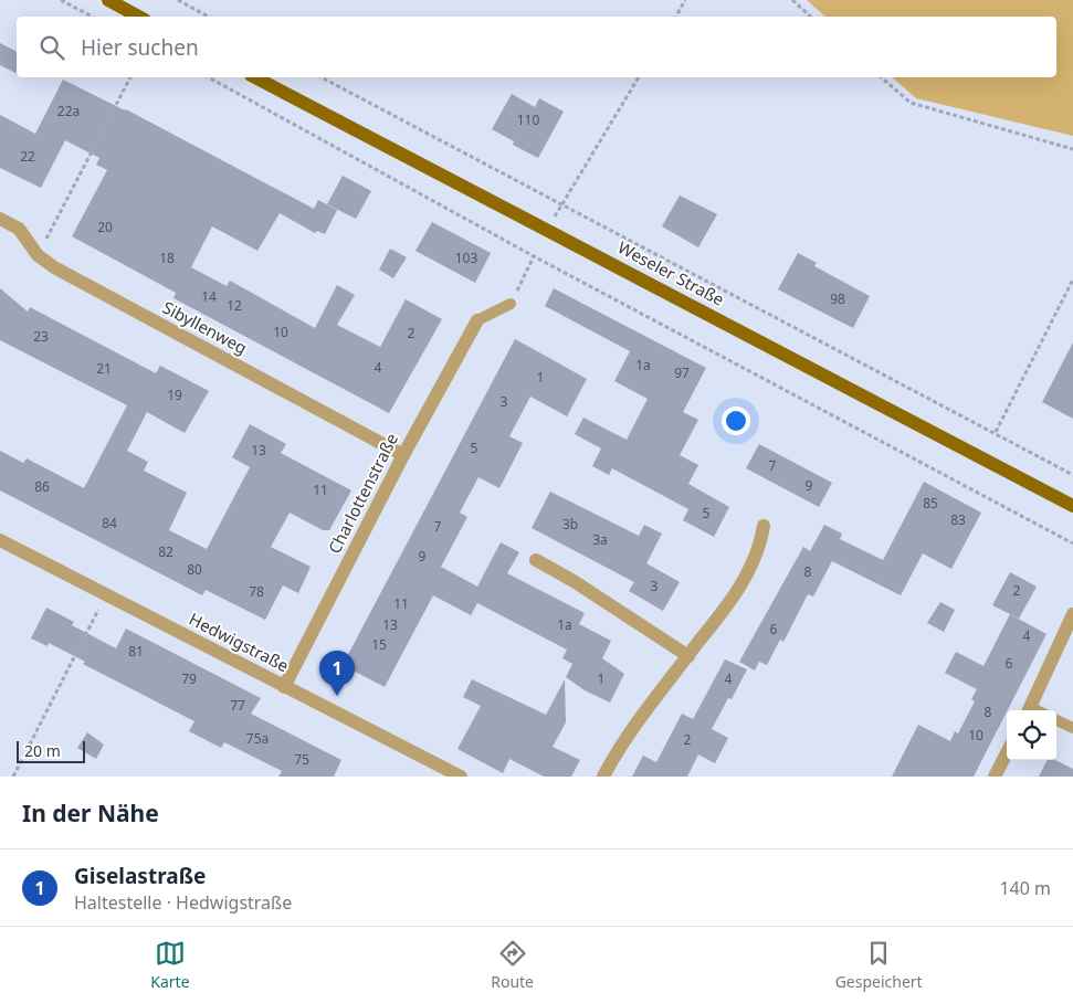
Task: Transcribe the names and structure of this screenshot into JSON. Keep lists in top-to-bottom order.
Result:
{
  "streets": {
    "main road": ["Weseler Straße"],
    "street": ["Sibyllenweg", "Charlottenstraße", "Hedwigstraße"]
  },
  "crossings": [
    ["Sibyllenweg", "Charlottenstraße"],
    ["Charlottenstraße", "Hedwigstraße"]
  ],
  "house_numbers": [
    "22a",
    "110",
    "22",
    "20",
    "18",
    "103",
    "14",
    "98",
    "12",
    "10",
    "2",
    "23",
    "1a",
    "4",
    "21",
    "97",
    "1",
    "19",
    "3",
    "5",
    "13",
    "7",
    "9",
    "86",
    "11",
    "85",
    "5",
    "83",
    "84",
    "3b",
    "7",
    "3a",
    "82",
    "9",
    "80",
    "8",
    "3",
    "2",
    "78",
    "11",
    "13",
    "1a",
    "6",
    "4",
    "15",
    "81",
    "6",
    "79",
    "1",
    "4",
    "77",
    "8",
    "10",
    "75a",
    "2",
    "75"
  ],
  "scale_bar": "20 m",
  "page": {
    "search": "Hier suchen",
    "pins": "1",
    "scale": "20 m",
    "heading": "In der Nähe",
    "list": [
      {
        "mark": "1",
        "name": "Giselastraße",
        "note": "Haltestelle · Hedwigstraße",
        "value": "140 m"
      }
    ],
    "nav": ["Karte", "Route", "Gespeichert"]
  }
}
